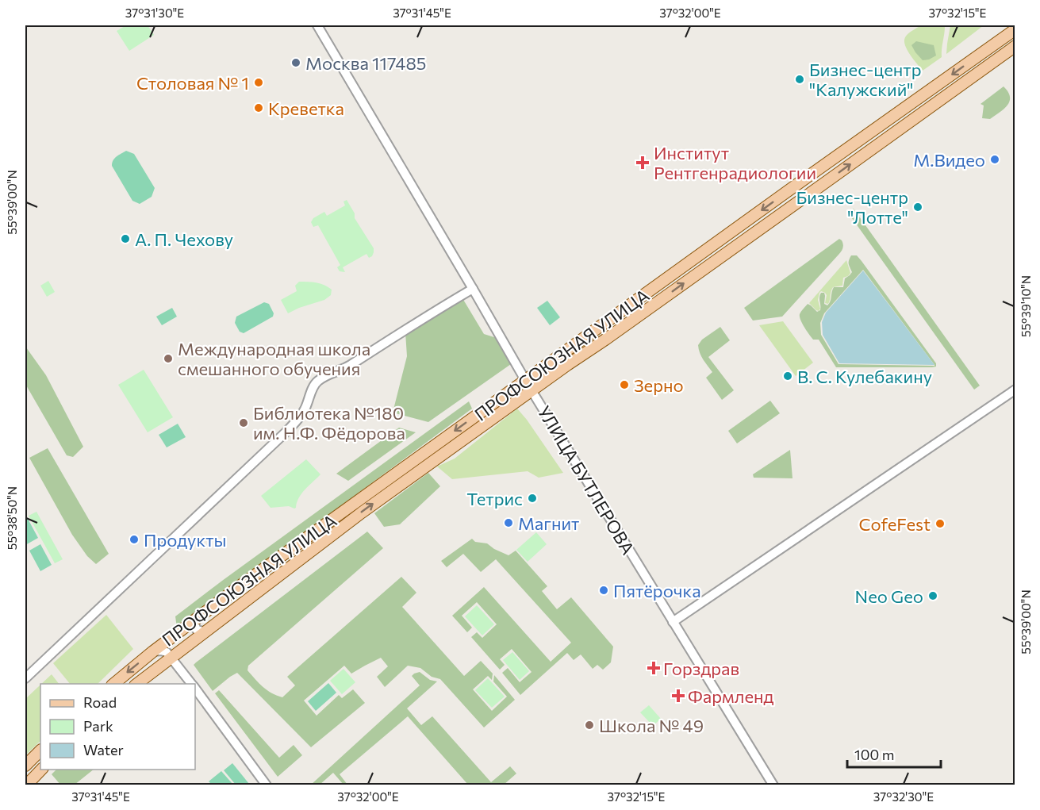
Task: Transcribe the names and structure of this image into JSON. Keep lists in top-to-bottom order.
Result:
{
  "streets": {
    "main road": ["ПРОФСОЮЗНАЯ УЛИЦА"],
    "street": ["УЛИЦА БУТЛЕРОВА"]
  },
  "crossings": [
    ["ПРОФСОЮЗНАЯ УЛИЦА", "УЛИЦА БУТЛЕРОВА"]
  ],
  "places": {
    "other": [
      "Москва 117485",
      "Бизнес-центр \"Калужский\"",
      "Столовая № 1",
      "Креветка",
      "М.Видео",
      "Бизнес-центр \"Лотте\"",
      "А. П. Чехову",
      "Международная школа смешанного обучения",
      "В. С. Кулебакину",
      "Зерно",
      "Библиотека №180 им. Н.Ф. Фёдорова",
      "Тетрис",
      "Магнит",
      "CofeFest",
      "Продукты",
      "Пятёрочка",
      "Neo Geo",
      "Школа № 49"
    ],
    "health": ["Институт Рентгенрадиологии", "Горздрав", "Фармленд"]
  },
  "legend": ["Road", "Park", "Water"],
  "scale_bar": "100 m",
  "coordinates": [
    "37°31'30\"E",
    "37°31'45\"E",
    "37°32'00\"E",
    "37°32'15\"E",
    "55°39'00\"N",
    "55°39'10\"N",
    "55°38'50\"N",
    "37°32'30\"E"
  ]
}
